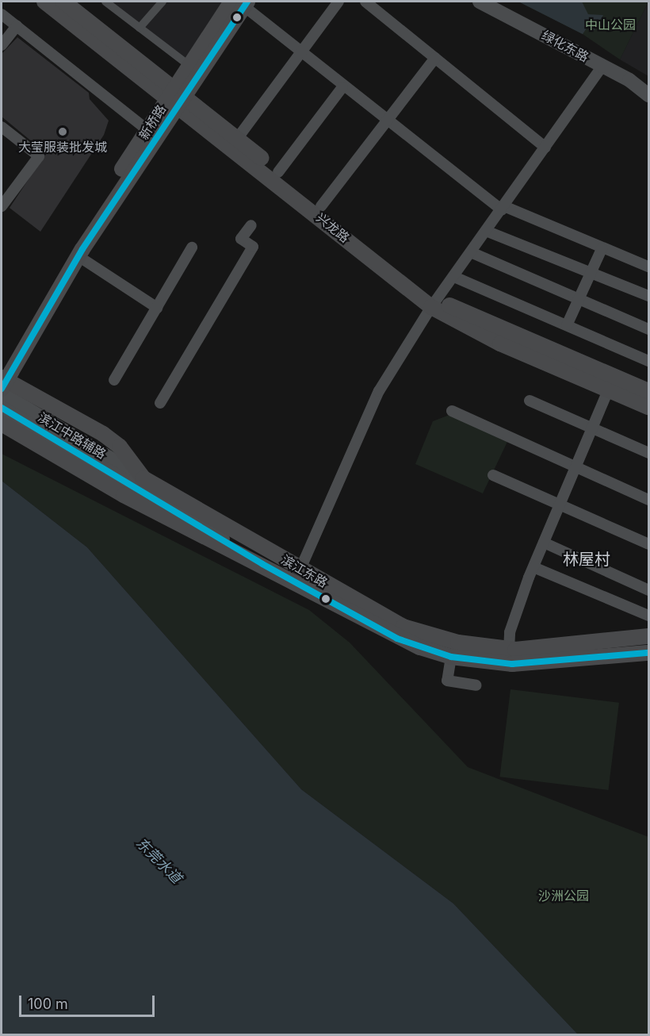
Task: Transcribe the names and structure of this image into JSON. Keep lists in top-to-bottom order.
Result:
{
  "streets": {
    "main road": ["新桥路", "兴龙路", "滨江东路"],
    "street": ["绿化东路", "滨江中路辅路"]
  },
  "crossings": [
    ["新桥路", "兴龙路"],
    ["新桥路", "滨江东路"],
    ["滨江中路辅路", "滨江东路"]
  ],
  "districts": ["林屋村"],
  "water": ["东莞水道"],
  "parks": ["中山公园", "沙洲公园"],
  "places": ["大莹服装批发城"],
  "scale_bar": "100 m"
}
